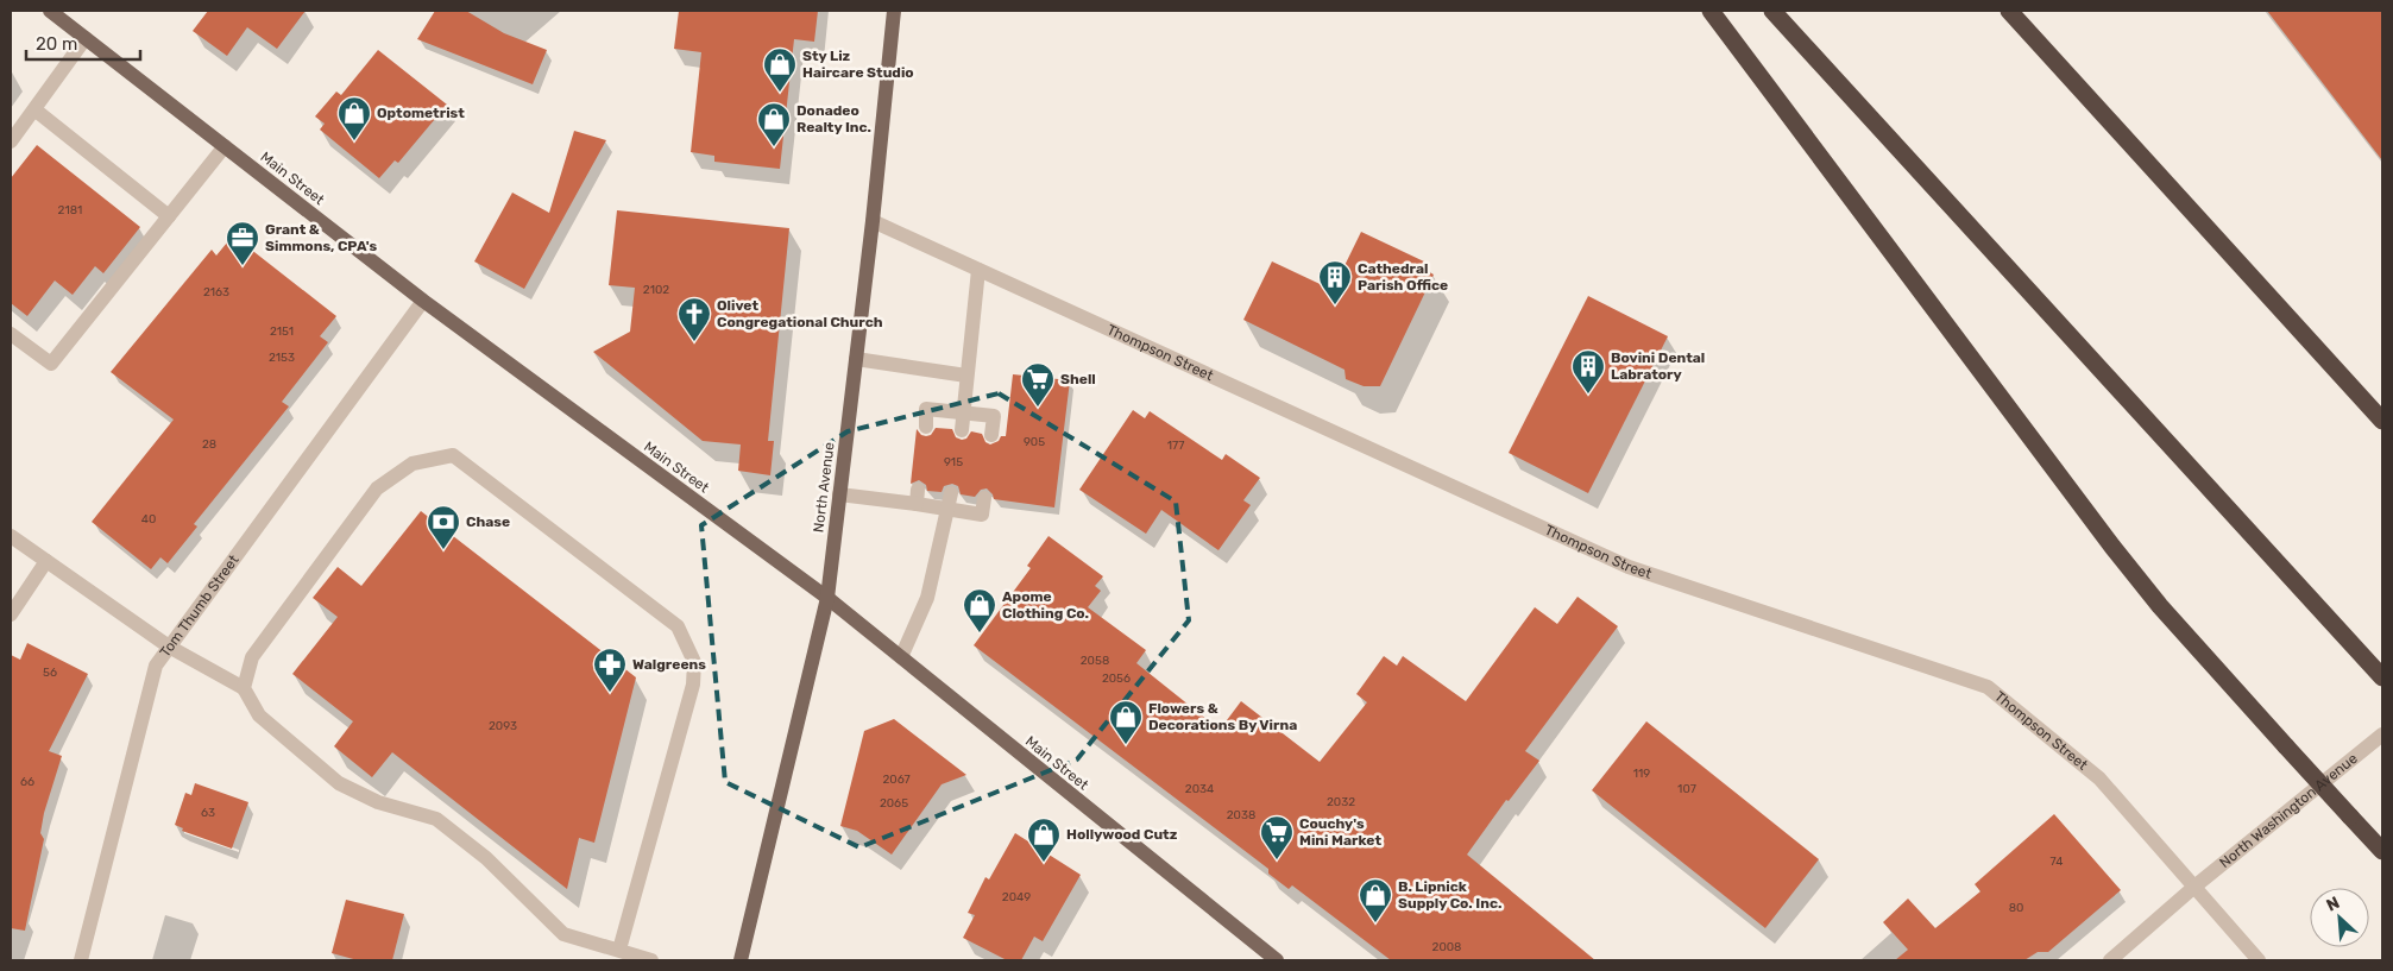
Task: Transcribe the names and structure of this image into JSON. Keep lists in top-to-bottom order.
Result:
{
  "streets": {
    "main road": ["Main Street", "North Avenue"],
    "street": ["Thompson Street", "Tom Thumb Street", "North Washington Avenue"]
  },
  "crossings": [
    ["Main Street", "North Avenue"],
    ["Main Street", "Tom Thumb Street"],
    ["Thompson Street", "North Avenue"],
    ["Thompson Street", "North Washington Avenue"]
  ],
  "places": {
    "shop": [
      "Sty Liz Haircare Studio",
      "Optometrist",
      "Donadeo Realty Inc.",
      "Apome Clothing Co.",
      "Flowers & Decorations By Virna",
      "Hollywood Cutz",
      "B. Lipnick Supply Co. Inc."
    ],
    "office": ["Grant & Simmons, CPA's"],
    "building": ["Cathedral Parish Office", "Bovini Dental Labratory"],
    "church": ["Olivet Congregational Church"],
    "supermarket": ["Shell", "Couchy's Mini Market"],
    "bank": ["Chase"],
    "pharmacy": ["Walgreens"]
  },
  "house_numbers": [
    "2181",
    "2102",
    "2163",
    "2151",
    "2153",
    "905",
    "28",
    "177",
    "915",
    "40",
    "2058",
    "56",
    "2056",
    "2093",
    "119",
    "2067",
    "66",
    "2034",
    "107",
    "2032",
    "2065",
    "63",
    "2038",
    "74",
    "2049",
    "80",
    "2008"
  ],
  "scale_bar": "20 m",
  "north": "top left"
}
